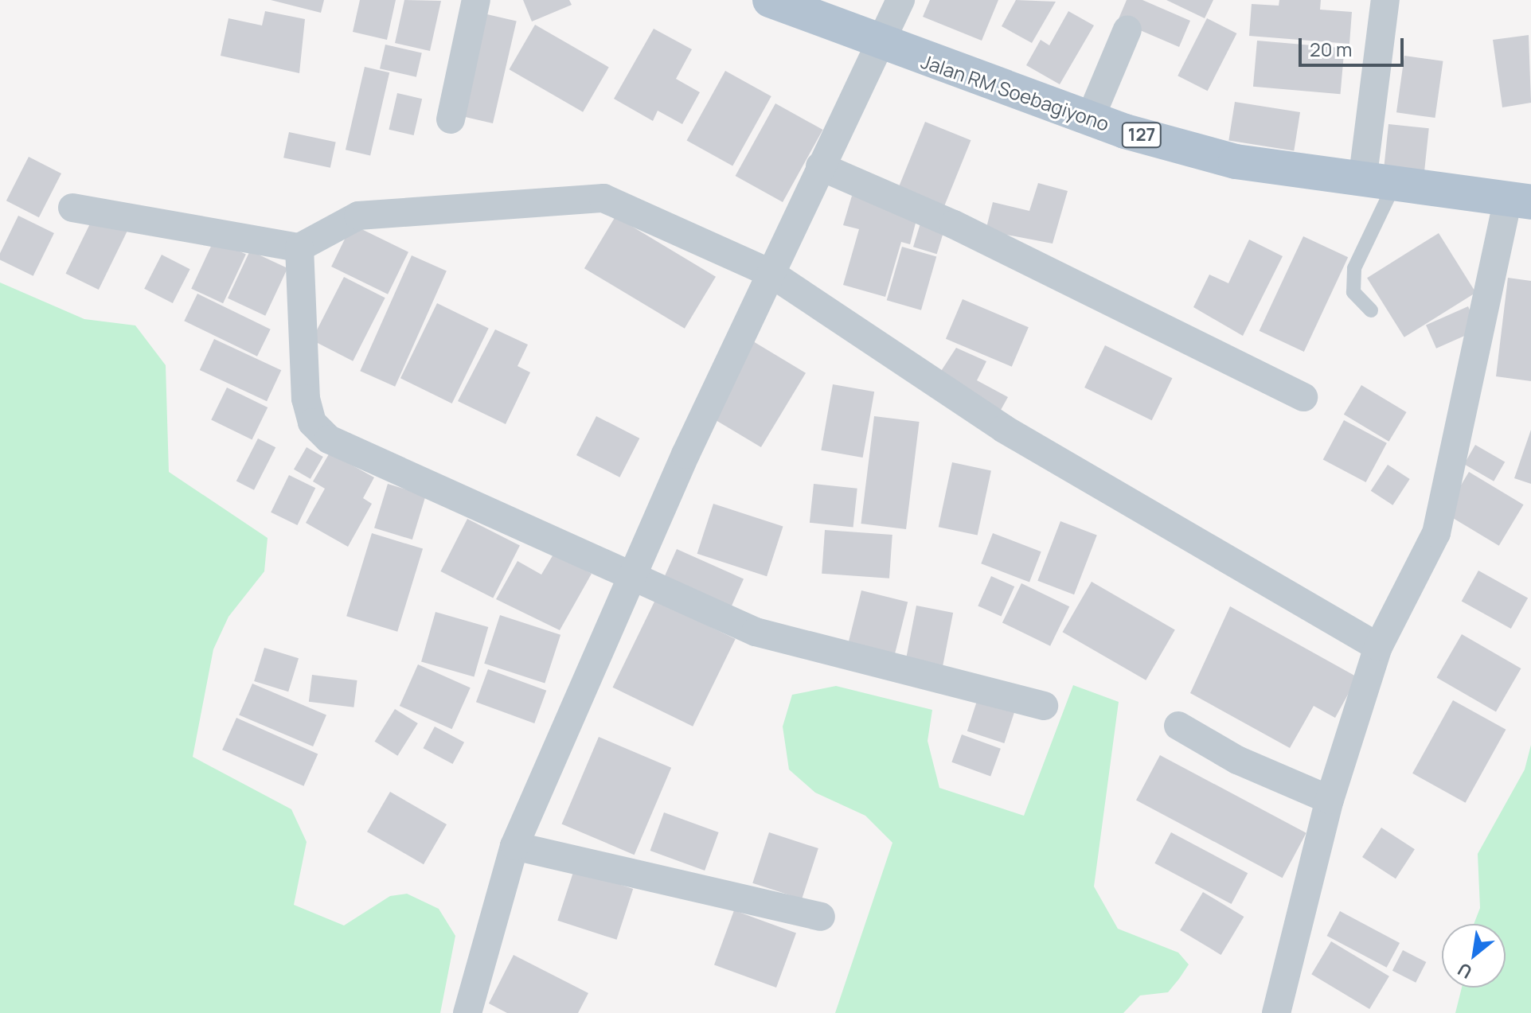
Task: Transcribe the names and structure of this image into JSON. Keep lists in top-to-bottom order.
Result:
{
  "streets": {
    "main road": ["Jalan RM Soebagiyono", "127"]
  },
  "scale_bar": "20 m",
  "north": "bottom left"
}
